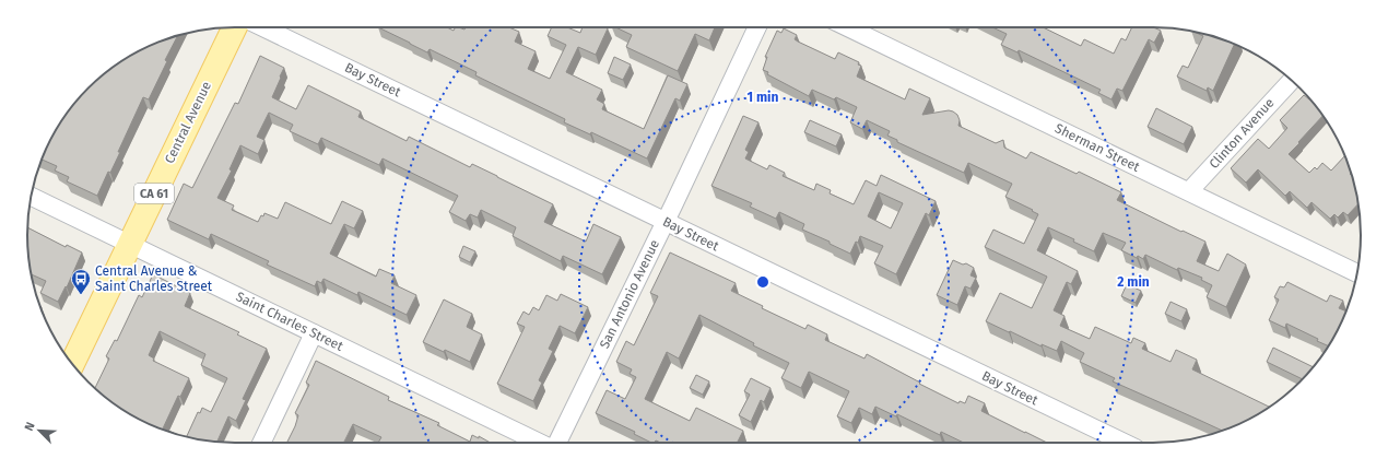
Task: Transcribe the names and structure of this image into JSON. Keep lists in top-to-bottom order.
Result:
{
  "streets": {
    "main road": ["Central Avenue", "CA 61"],
    "street": [
      "Bay Street",
      "Clinton Avenue",
      "Sherman Street",
      "San Antonio Avenue",
      "Saint Charles Street"
    ]
  },
  "crossings": [
    ["Bay Street", "San Antonio Avenue"],
    ["Central Avenue", "Saint Charles Street"],
    ["Clinton Avenue", "Sherman Street"]
  ],
  "places": {
    "bus stop": ["Central Avenue & Saint Charles Street"]
  },
  "north": "top left",
  "rings": ["1 min", "2 min"]
}
